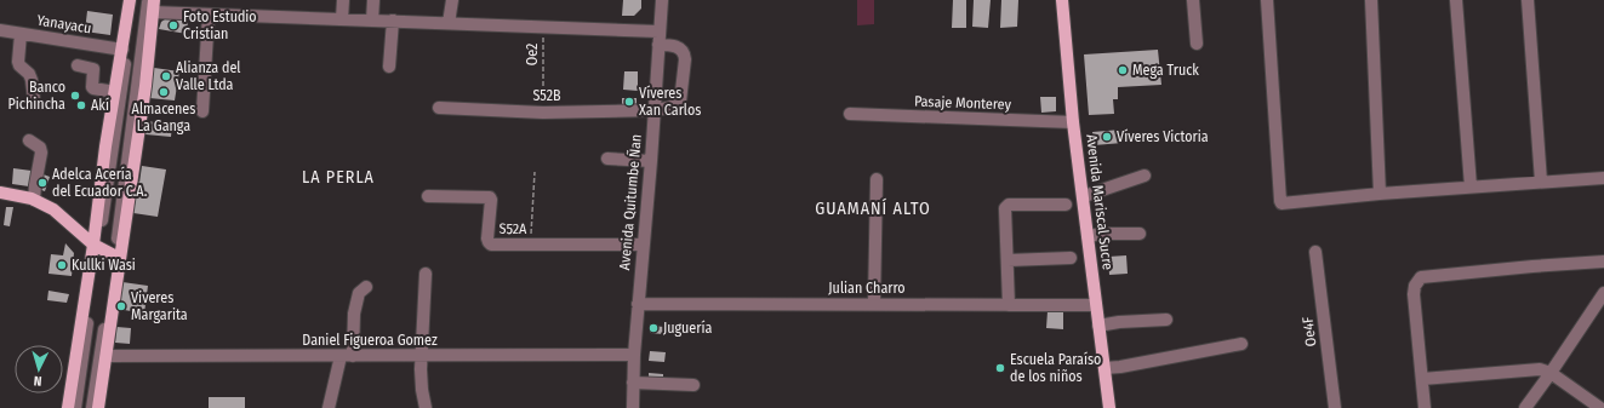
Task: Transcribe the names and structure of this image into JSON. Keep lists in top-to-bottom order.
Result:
{
  "streets": {
    "main road": ["Avenida Mariscal Sucre"],
    "street": [
      "Yanayacu",
      "S52B",
      "Pasaje Monterey",
      "Avenida Quitumbe Ñan",
      "S52A",
      "Julian Charro",
      "Oe4F",
      "Daniel Figueroa Gomez"
    ],
    "path": ["Oe2"]
  },
  "crossings": [
    ["Oe2", "S52B"],
    ["S52B", "Avenida Quitumbe Ñan"],
    ["Pasaje Monterey", "Avenida Mariscal Sucre"],
    ["Avenida Quitumbe Ñan", "S52A"],
    ["Avenida Quitumbe Ñan", "Julian Charro"],
    ["Avenida Quitumbe Ñan", "Daniel Figueroa Gomez"],
    ["Avenida Mariscal Sucre", "Julian Charro"]
  ],
  "districts": ["LA PERLA", "GUAMANÍ ALTO"],
  "places": [
    "Foto Estudio Cristian",
    "Mega Truck",
    "Alianza del Valle Ltda",
    "Almacenes La Ganga",
    "Banco Pichincha",
    "Víveres Xan Carlos",
    "Akí",
    "Víveres Victoria",
    "Adelca Acería del Ecuador C.A.",
    "Kullki Wasi",
    "Viveres Margarita",
    "Juguería",
    "Escuela Paraíso de los niños"
  ],
  "north": "bottom"
}
